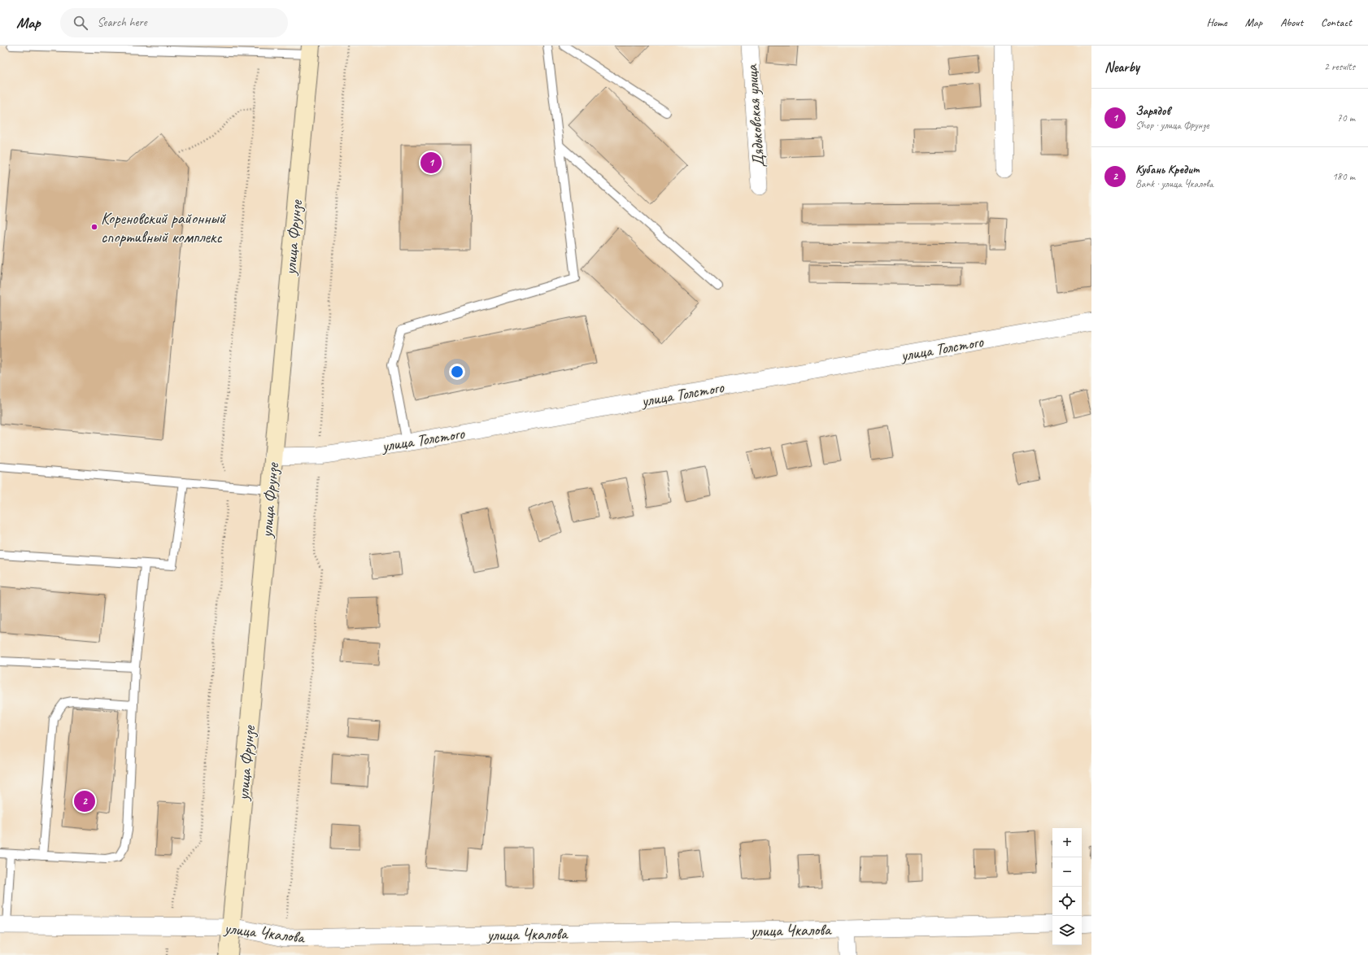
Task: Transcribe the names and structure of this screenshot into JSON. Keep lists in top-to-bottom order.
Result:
{
  "streets": {
    "main road": ["улица Фрунзе"],
    "street": ["Дядьковская улица", "улица Толстого", "улица Чкалова"]
  },
  "crossings": [
    ["улица Фрунзе", "улица Толстого"],
    ["улица Фрунзе", "улица Чкалова"]
  ],
  "places": ["Кореновский районный спортивный комплекс"],
  "page": {
    "header": "Map",
    "search": "Search here",
    "nav": [
      "Home",
      "Map",
      "About",
      "Contact"
    ],
    "heading": ["Nearby", "2 results"],
    "list": [
      {
        "mark": "1",
        "name": "Зарядов",
        "note": "Shop · улица Фрунзе",
        "value": "70 m"
      },
      {
        "mark": "2",
        "name": "Кубань Кредит",
        "note": "Bank · улица Чкалова",
        "value": "180 m"
      }
    ],
    "pins": ["1", "2"],
    "map_buttons": ["+", "−"]
  }
}
